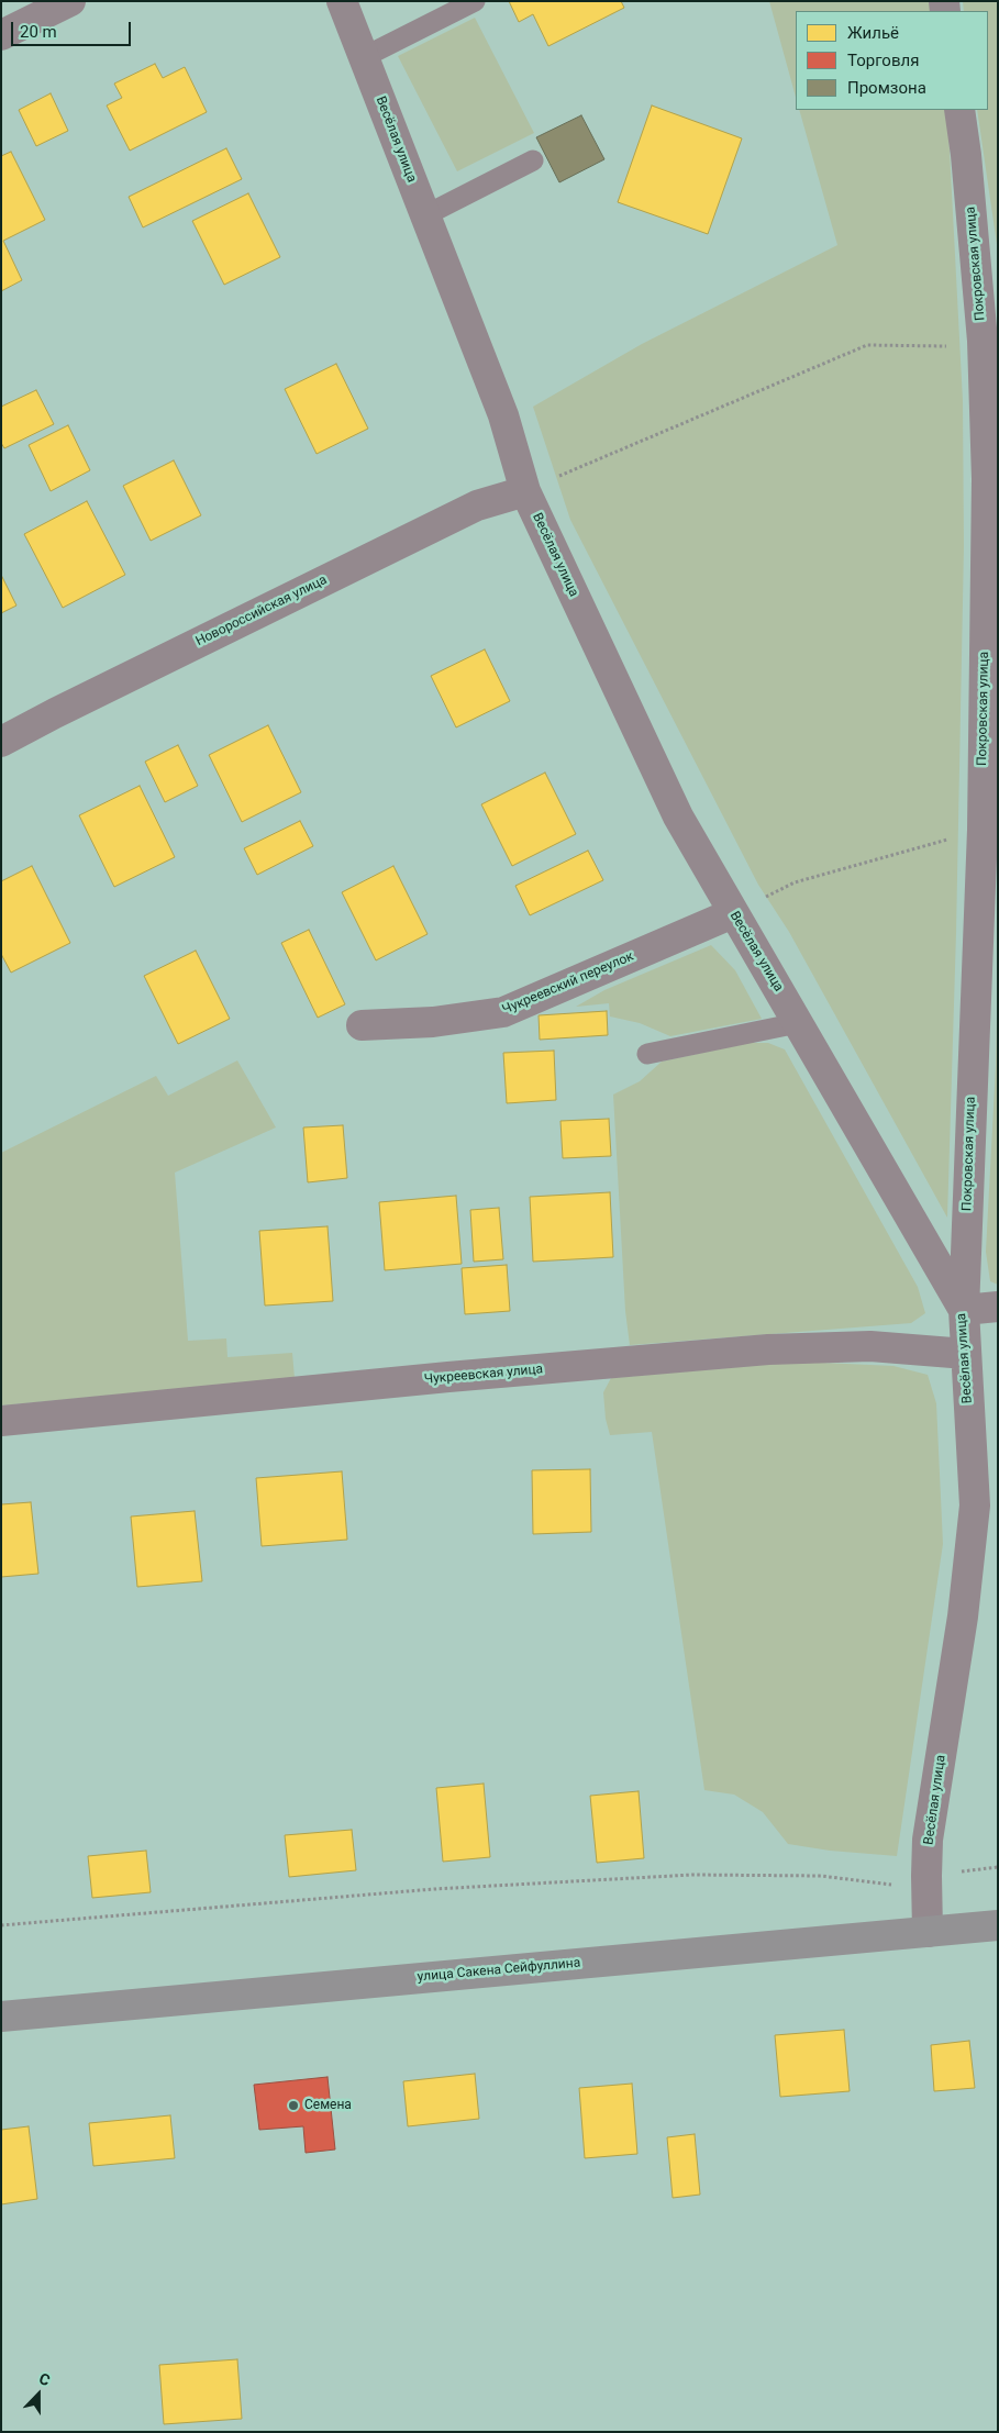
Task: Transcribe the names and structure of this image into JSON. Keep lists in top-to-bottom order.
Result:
{
  "streets": {
    "main road": ["улица Сакена Сейфуллина"],
    "street": [
      "Весёлая улица",
      "Покровская улица",
      "Новороссийская улица",
      "Чукреевский переулок",
      "Чукреевская улица"
    ]
  },
  "crossings": [
    ["Весёлая улица", "Покровская улица"],
    ["Весёлая улица", "Новороссийская улица"],
    ["Весёлая улица", "Чукреевский переулок"],
    ["Весёлая улица", "Чукреевская улица"],
    ["Весёлая улица", "улица Сакена Сейфуллина"]
  ],
  "places": ["Семена"],
  "legend": ["Жильё", "Торговля", "Промзона"],
  "scale_bar": "20 m",
  "north": "top"
}
